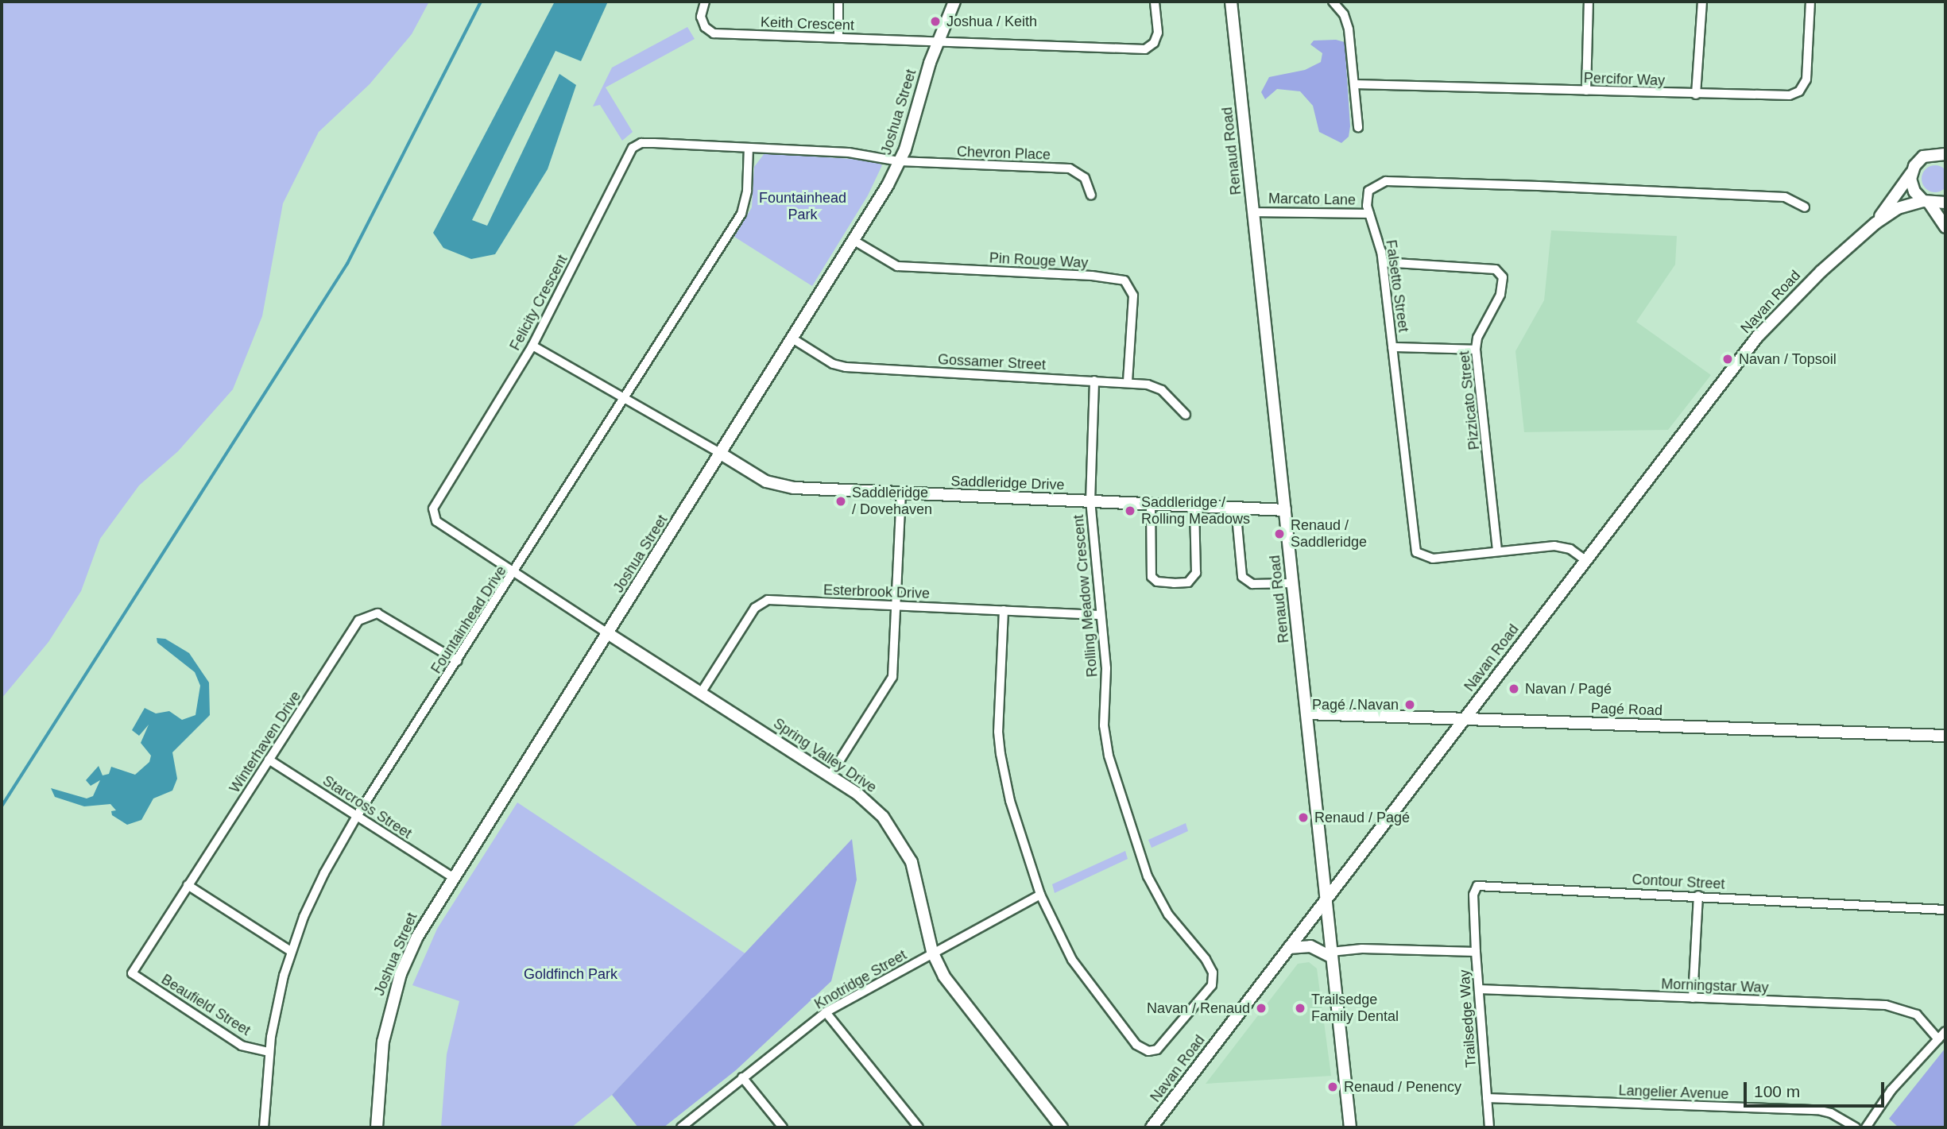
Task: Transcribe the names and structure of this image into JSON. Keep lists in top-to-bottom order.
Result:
{
  "streets": {
    "street": [
      "Keith Crescent",
      "Percifor Way",
      "Joshua Street",
      "Renaud Road",
      "Chevron Place",
      "Marcato Lane",
      "Pin Rouge Way",
      "Falsetto Street",
      "Navan Road",
      "Felicity Crescent",
      "Gossamer Street",
      "Pizzicato Street",
      "Saddleridge Drive",
      "Esterbrook Drive",
      "Rolling Meadow Crescent",
      "Fountainhead Drive",
      "Pagé Road",
      "Winterhaven Drive",
      "Spring Valley Drive",
      "Starcross Street",
      "Contour Street",
      "Knotridge Street",
      "Morningstar Way",
      "Beaufield Street",
      "Trailsedge Way",
      "Langelier Avenue"
    ]
  },
  "crossings": [
    ["Keith Crescent", "Joshua Street"],
    ["Joshua Street", "Chevron Place"],
    ["Joshua Street", "Pin Rouge Way"],
    ["Joshua Street", "Felicity Crescent"],
    ["Joshua Street", "Gossamer Street"],
    ["Joshua Street", "Saddleridge Drive"],
    ["Joshua Street", "Spring Valley Drive"],
    ["Joshua Street", "Starcross Street"],
    ["Renaud Road", "Marcato Lane"],
    ["Renaud Road", "Navan Road"],
    ["Renaud Road", "Saddleridge Drive"],
    ["Renaud Road", "Pagé Road"],
    ["Renaud Road", "Trailsedge Way"],
    ["Chevron Place", "Felicity Crescent"],
    ["Marcato Lane", "Falsetto Street"],
    ["Pin Rouge Way", "Gossamer Street"],
    ["Falsetto Street", "Navan Road"],
    ["Falsetto Street", "Pizzicato Street"],
    ["Navan Road", "Pagé Road"],
    ["Felicity Crescent", "Saddleridge Drive"],
    ["Felicity Crescent", "Fountainhead Drive"],
    ["Felicity Crescent", "Spring Valley Drive"],
    ["Gossamer Street", "Rolling Meadow Crescent"],
    ["Saddleridge Drive", "Rolling Meadow Crescent"],
    ["Saddleridge Drive", "Fountainhead Drive"],
    ["Esterbrook Drive", "Rolling Meadow Crescent"],
    ["Esterbrook Drive", "Spring Valley Drive"],
    ["Rolling Meadow Crescent", "Knotridge Street"],
    ["Fountainhead Drive", "Winterhaven Drive"],
    ["Fountainhead Drive", "Starcross Street"],
    ["Fountainhead Drive", "Beaufield Street"],
    ["Winterhaven Drive", "Starcross Street"],
    ["Winterhaven Drive", "Beaufield Street"],
    ["Spring Valley Drive", "Knotridge Street"],
    ["Contour Street", "Trailsedge Way"],
    ["Morningstar Way", "Trailsedge Way"],
    ["Trailsedge Way", "Langelier Avenue"]
  ],
  "parks": ["Fountainhead Park", "Goldfinch Park"],
  "places": [
    "Joshua / Keith",
    "Navan / Topsoil",
    "Saddleridge / Dovehaven",
    "Saddleridge / Rolling Meadows",
    "Renaud / Saddleridge",
    "Navan / Pagé",
    "Pagé / Navan",
    "Renaud / Pagé",
    "Navan / Renaud",
    "Trailsedge Family Dental",
    "Renaud / Penency"
  ],
  "scale_bar": "100 m"
}
